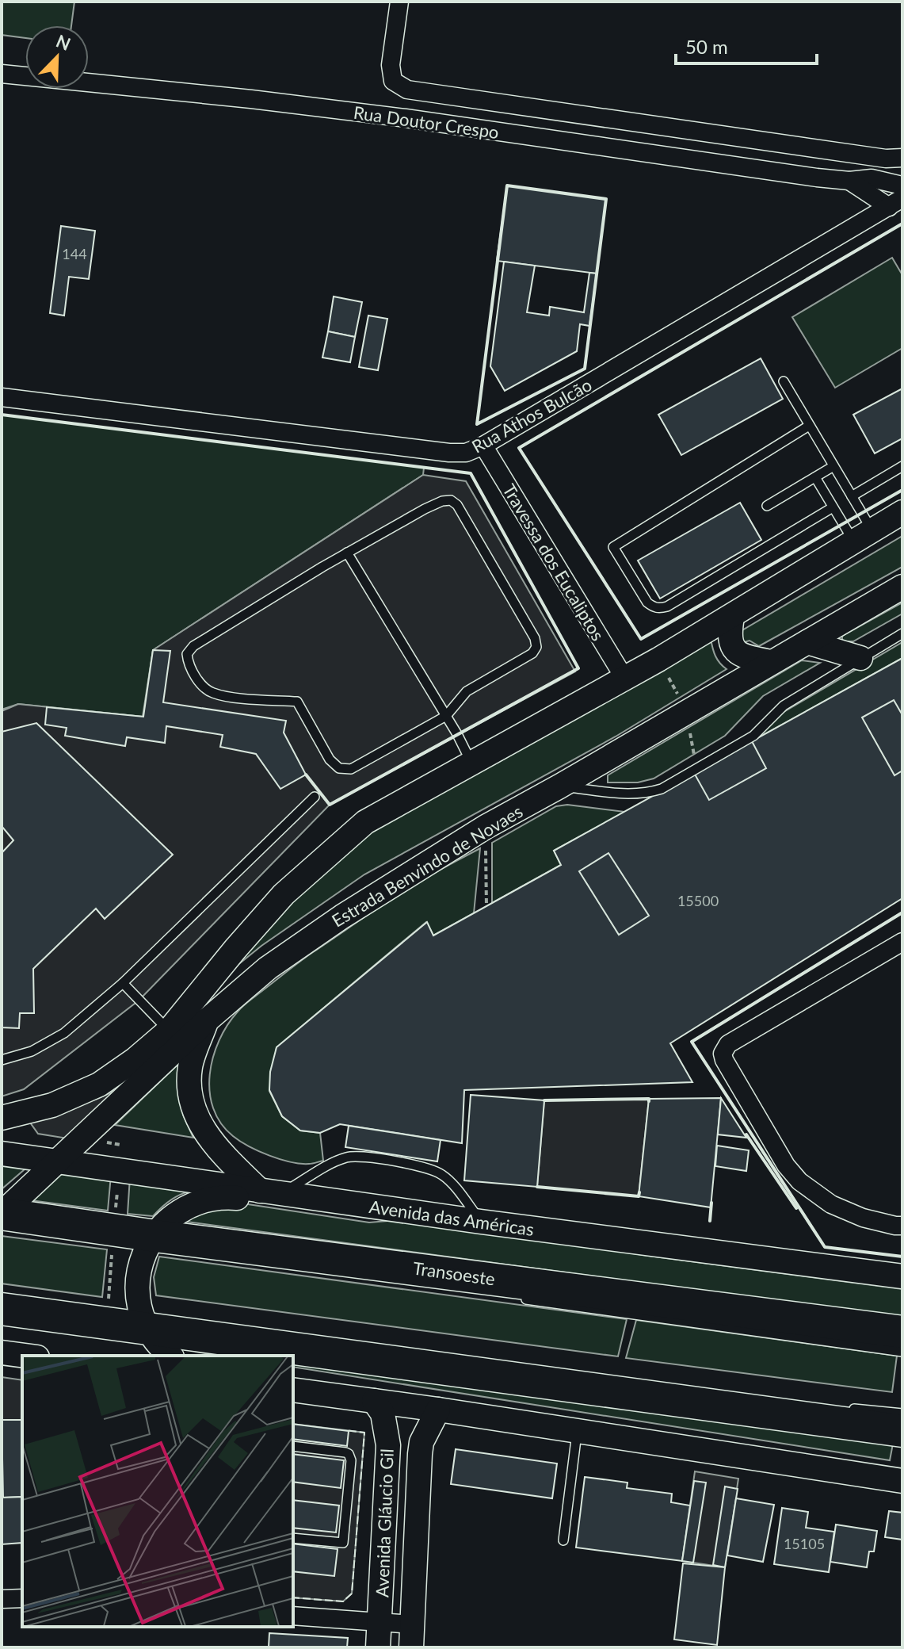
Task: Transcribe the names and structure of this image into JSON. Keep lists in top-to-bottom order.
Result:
{
  "streets": {
    "street": [
      "Rua Doutor Crespo",
      "Rua Athos Bulcão",
      "Travessa dos Eucaliptos",
      "Estrada Benvindo de Novaes",
      "Avenida das Américas",
      "Avenida Gláucio Gil"
    ]
  },
  "crossings": [
    ["Rua Doutor Crespo", "Rua Athos Bulcão"],
    ["Rua Athos Bulcão", "Travessa dos Eucaliptos"],
    ["Estrada Benvindo de Novaes", "Avenida das Américas"]
  ],
  "house_numbers": ["144", "15500", "15105"],
  "scale_bar": "50 m",
  "north": "top right"
}
